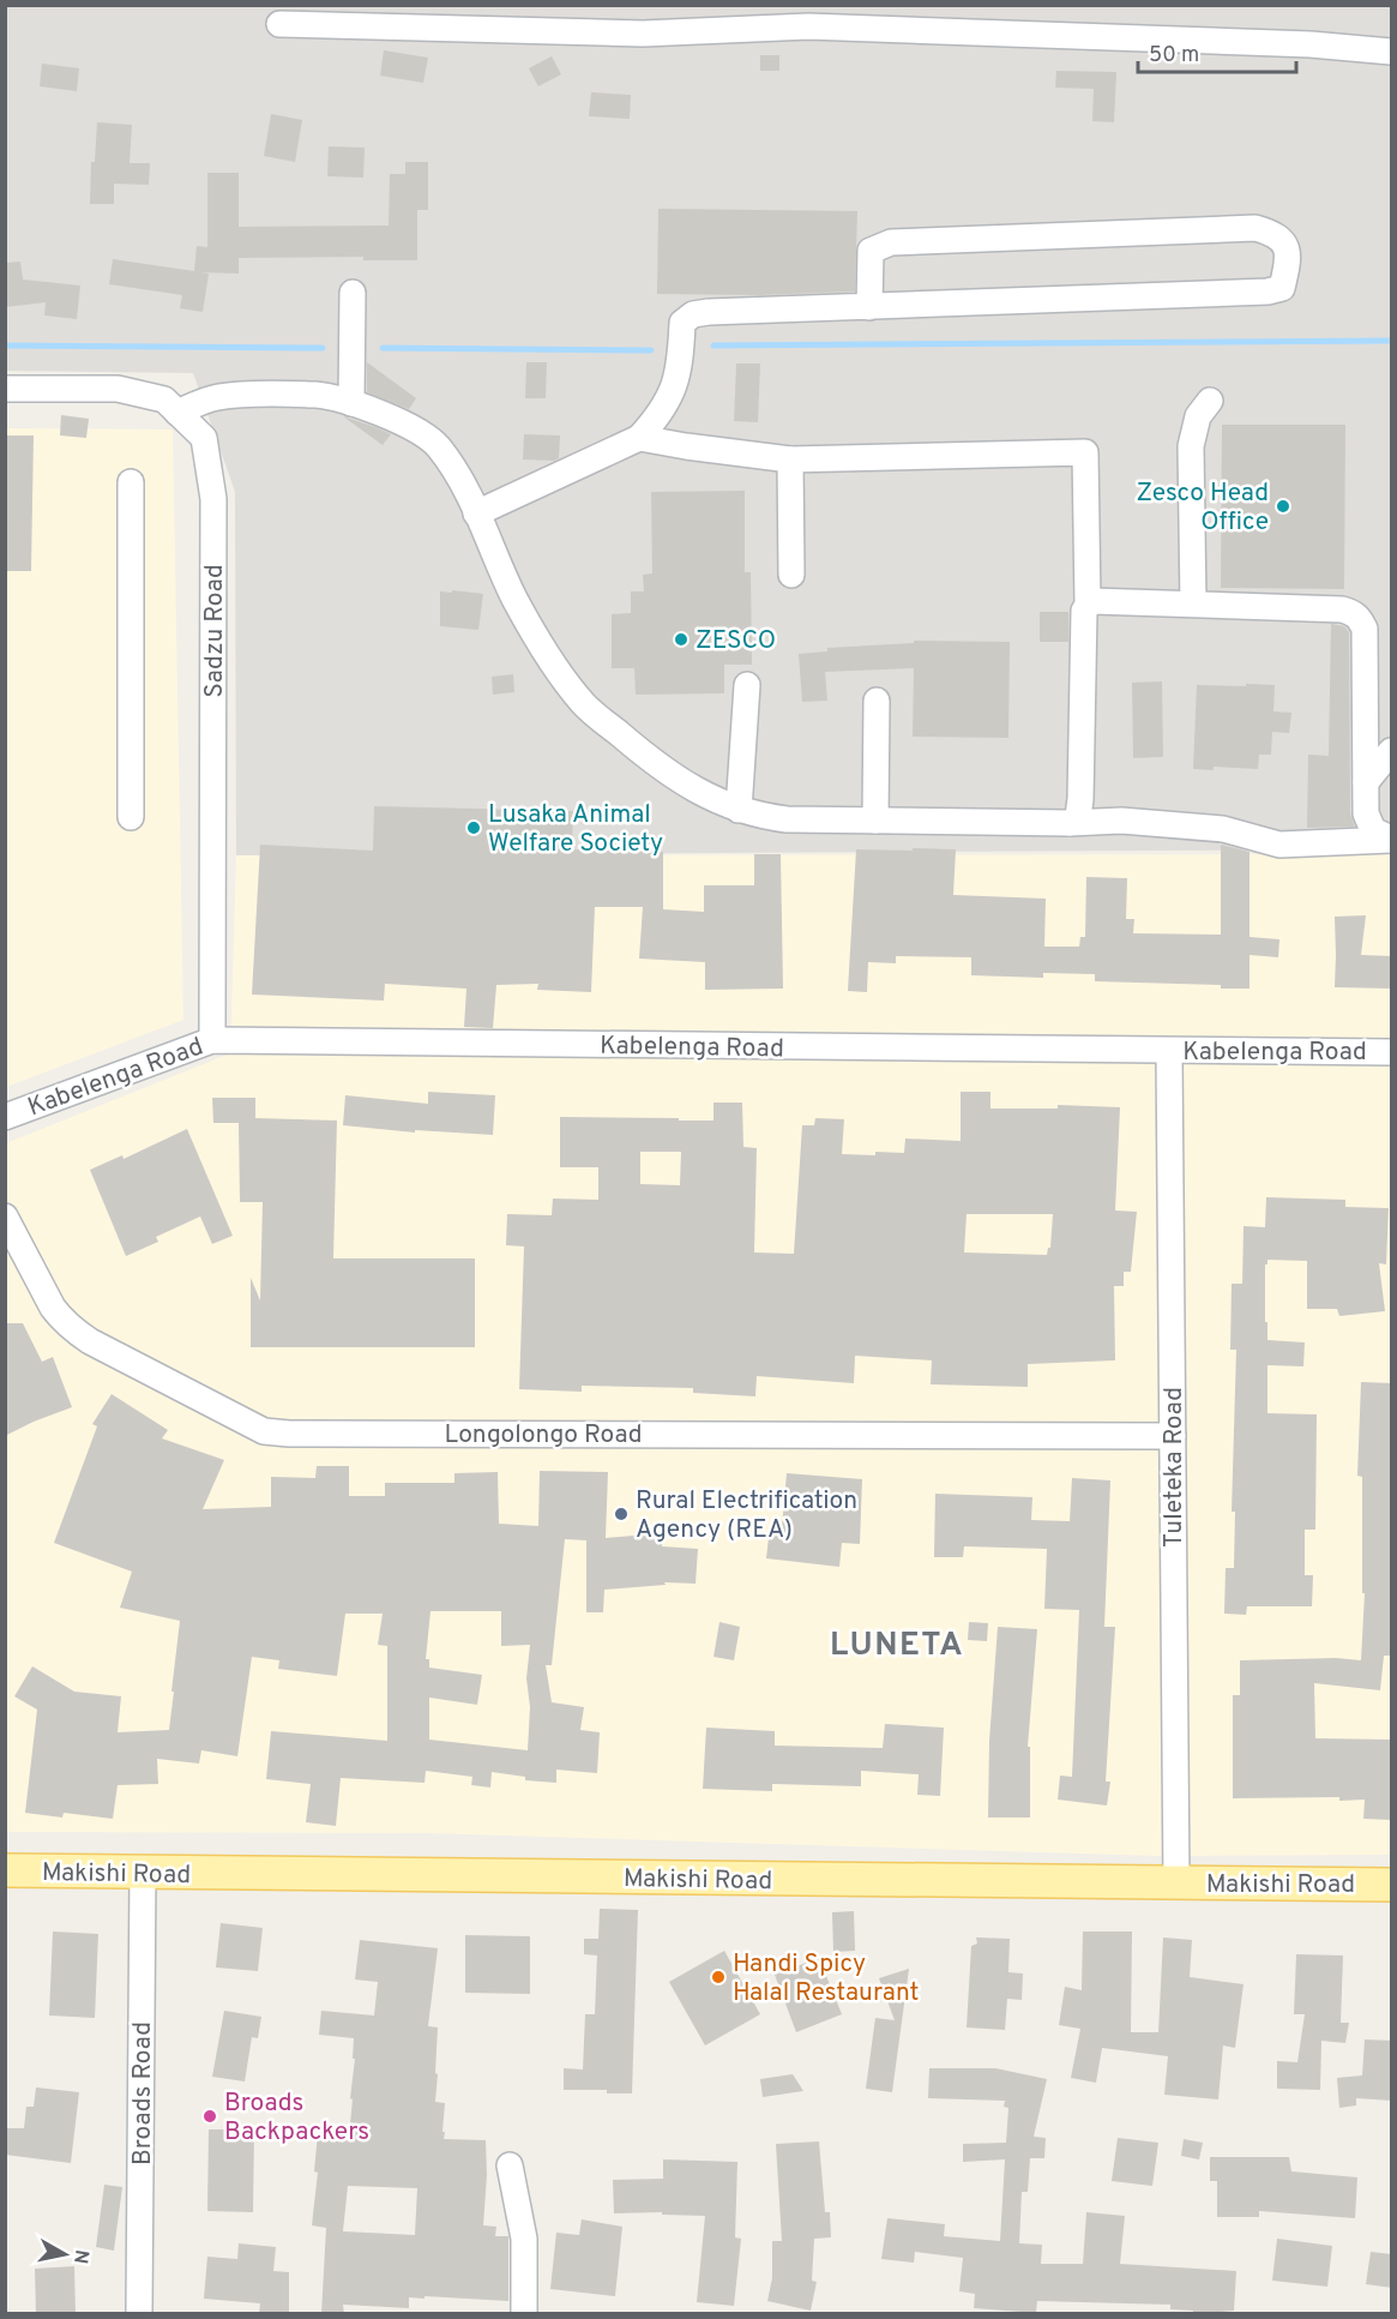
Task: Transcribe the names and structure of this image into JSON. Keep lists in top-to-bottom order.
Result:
{
  "streets": {
    "main road": ["Makishi Road"],
    "street": [
      "Sadzu Road",
      "Kabelenga Road",
      "Longolongo Road",
      "Tuleteka Road",
      "Broads Road"
    ]
  },
  "crossings": [
    ["Sadzu Road", "Kabelenga Road"],
    ["Kabelenga Road", "Tuleteka Road"],
    ["Longolongo Road", "Tuleteka Road"],
    ["Tuleteka Road", "Makishi Road"],
    ["Makishi Road", "Broads Road"]
  ],
  "districts": ["LUNETA"],
  "places": [
    "Zesco Head Office",
    "ZESCO",
    "Lusaka Animal Welfare Society",
    "Rural Electrification Agency (REA)",
    "Handi Spicy Halal Restaurant",
    "Broads Backpackers"
  ],
  "scale_bar": "50 m",
  "north": "right"
}
